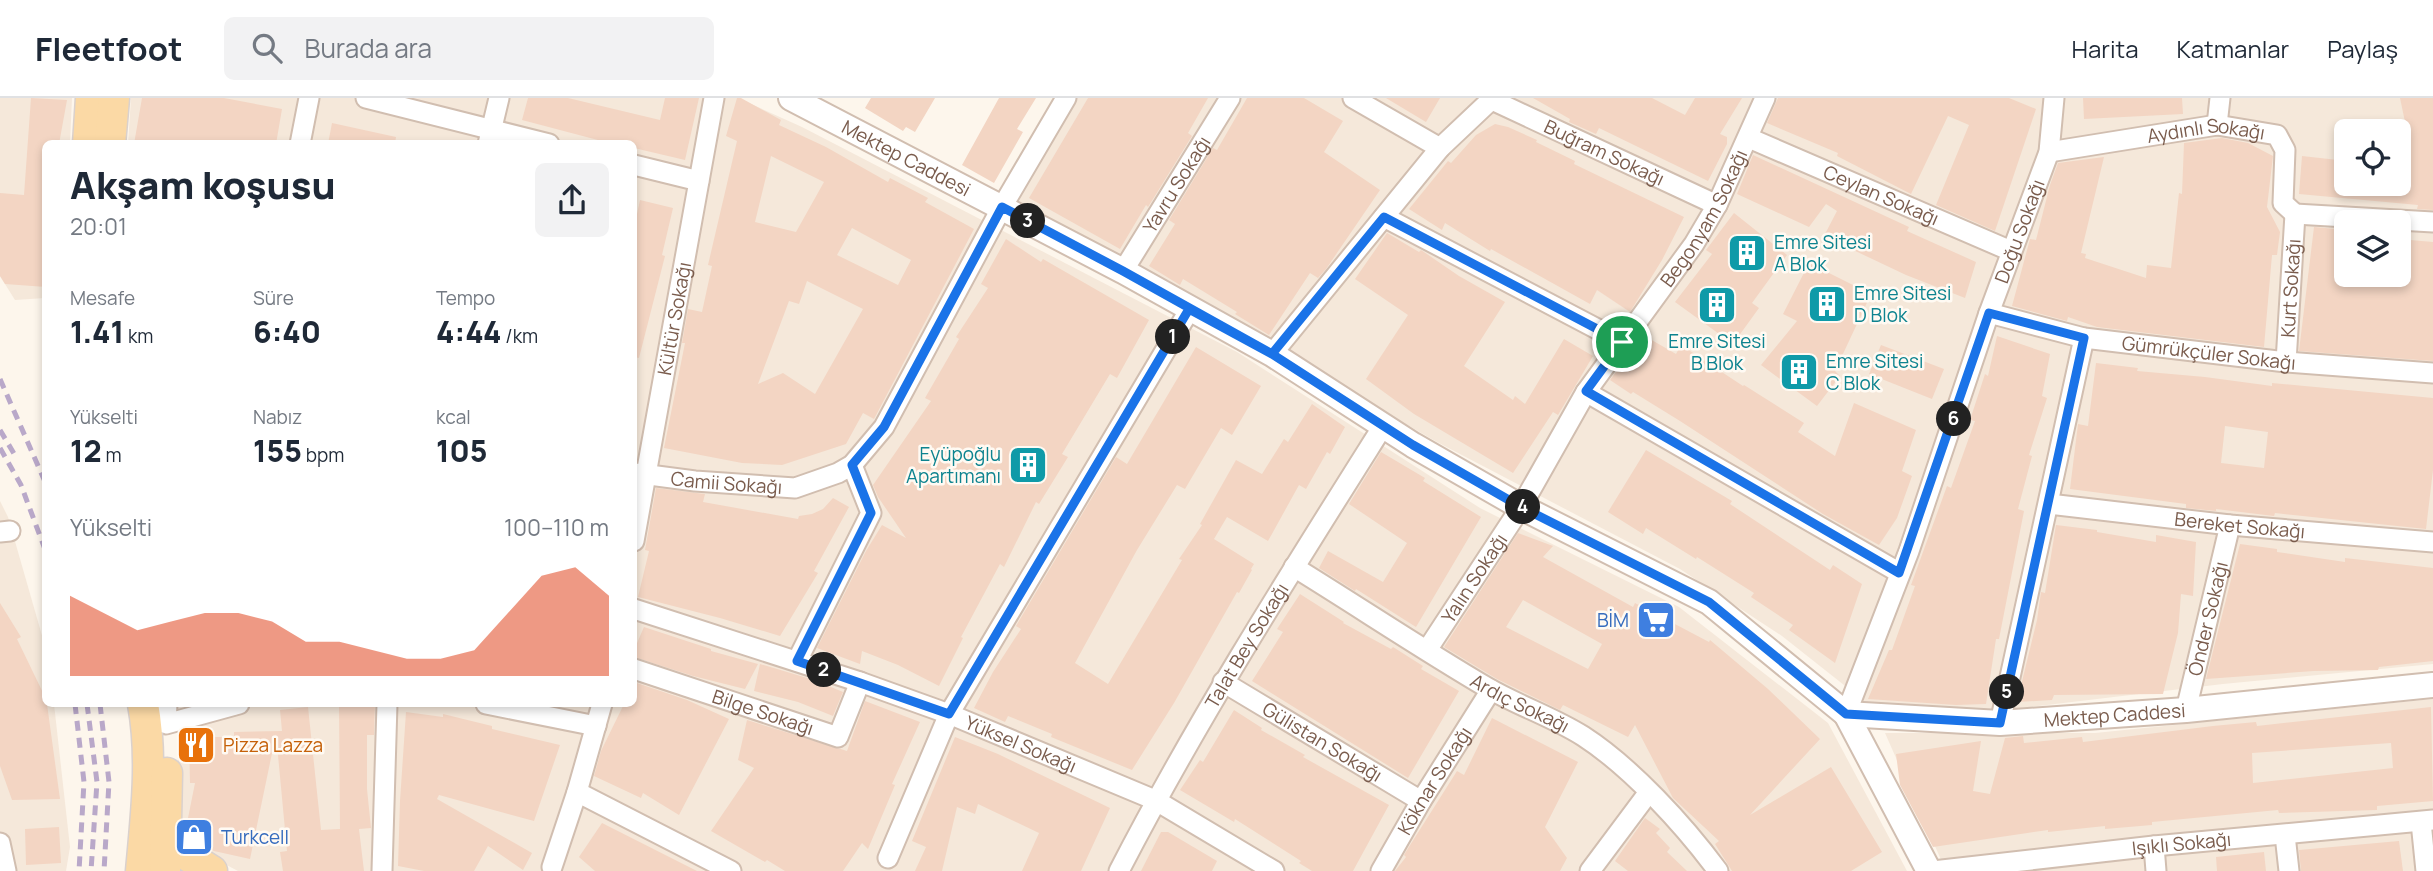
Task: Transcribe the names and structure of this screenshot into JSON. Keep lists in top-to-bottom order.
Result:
{
  "streets": {
    "street": [
      "Aydınlı Sokağı",
      "Buğram Sokağı",
      "Mektep Caddesi",
      "Yavru Sokağı",
      "Ceylan Sokağı",
      "Begonyam Sokağı",
      "Doğu Sokağı",
      "Kurt Sokağı",
      "Kültür Sokağı",
      "Gümrükçüler Sokağı",
      "Camii Sokağı",
      "Bereket Sokağı",
      "Yalın Sokağı",
      "Önder Sokağı",
      "Talat Bey Sokağı",
      "Ardıç Sokağı",
      "Bilge Sokağı",
      "Gülistan Sokağı",
      "Yüksel Sokağı",
      "Köknar Sokağı",
      "Işıklı Sokağı"
    ]
  },
  "crossings": [
    ["Aydınlı Sokağı", "Doğu Sokağı"],
    ["Aydınlı Sokağı", "Kurt Sokağı"],
    ["Buğram Sokağı", "Begonyam Sokağı"],
    ["Mektep Caddesi", "Yavru Sokağı"],
    ["Mektep Caddesi", "Begonyam Sokağı"],
    ["Mektep Caddesi", "Doğu Sokağı"],
    ["Mektep Caddesi", "Camii Sokağı"],
    ["Mektep Caddesi", "Yalın Sokağı"],
    ["Mektep Caddesi", "Önder Sokağı"],
    ["Mektep Caddesi", "Talat Bey Sokağı"],
    ["Ceylan Sokağı", "Begonyam Sokağı"],
    ["Ceylan Sokağı", "Doğu Sokağı"],
    ["Begonyam Sokağı", "Yalın Sokağı"],
    ["Doğu Sokağı", "Gümrükçüler Sokağı"],
    ["Kurt Sokağı", "Gümrükçüler Sokağı"],
    ["Kültür Sokağı", "Camii Sokağı"],
    ["Bereket Sokağı", "Önder Sokağı"],
    ["Yalın Sokağı", "Ardıç Sokağı"],
    ["Talat Bey Sokağı", "Ardıç Sokağı"],
    ["Talat Bey Sokağı", "Gülistan Sokağı"],
    ["Talat Bey Sokağı", "Yüksel Sokağı"],
    ["Ardıç Sokağı", "Köknar Sokağı"],
    ["Bilge Sokağı", "Yüksel Sokağı"],
    ["Gülistan Sokağı", "Köknar Sokağı"]
  ],
  "places": {
    "building": [
      "Emre Sitesi A Blok",
      "Emre Sitesi D Blok",
      "Emre Sitesi B Blok",
      "Emre Sitesi C Blok",
      "Eyüpoğlu Apartımanı"
    ],
    "supermarket": ["BİM"],
    "restaurant": ["Pizza Lazza"],
    "shop": ["Turkcell"]
  },
  "page": {
    "header": "Fleetfoot",
    "search": "Burada ara",
    "nav": ["Harita", "Katmanlar", "Paylaş"],
    "heading": ["Akşam koşusu", "20:01"],
    "pins": [
      "3",
      "1",
      "6",
      "4",
      "2",
      "5"
    ],
    "stats": [
      ["Mesafe", "1.41 km"],
      ["Süre", "6:40"],
      ["Tempo", "4:44 /km"],
      ["Yükselti", "12 m"],
      ["Nabız", "155 bpm"],
      ["kcal", "105"]
    ],
    "chart": ["Yükselti", "100–110 m"]
  }
}
